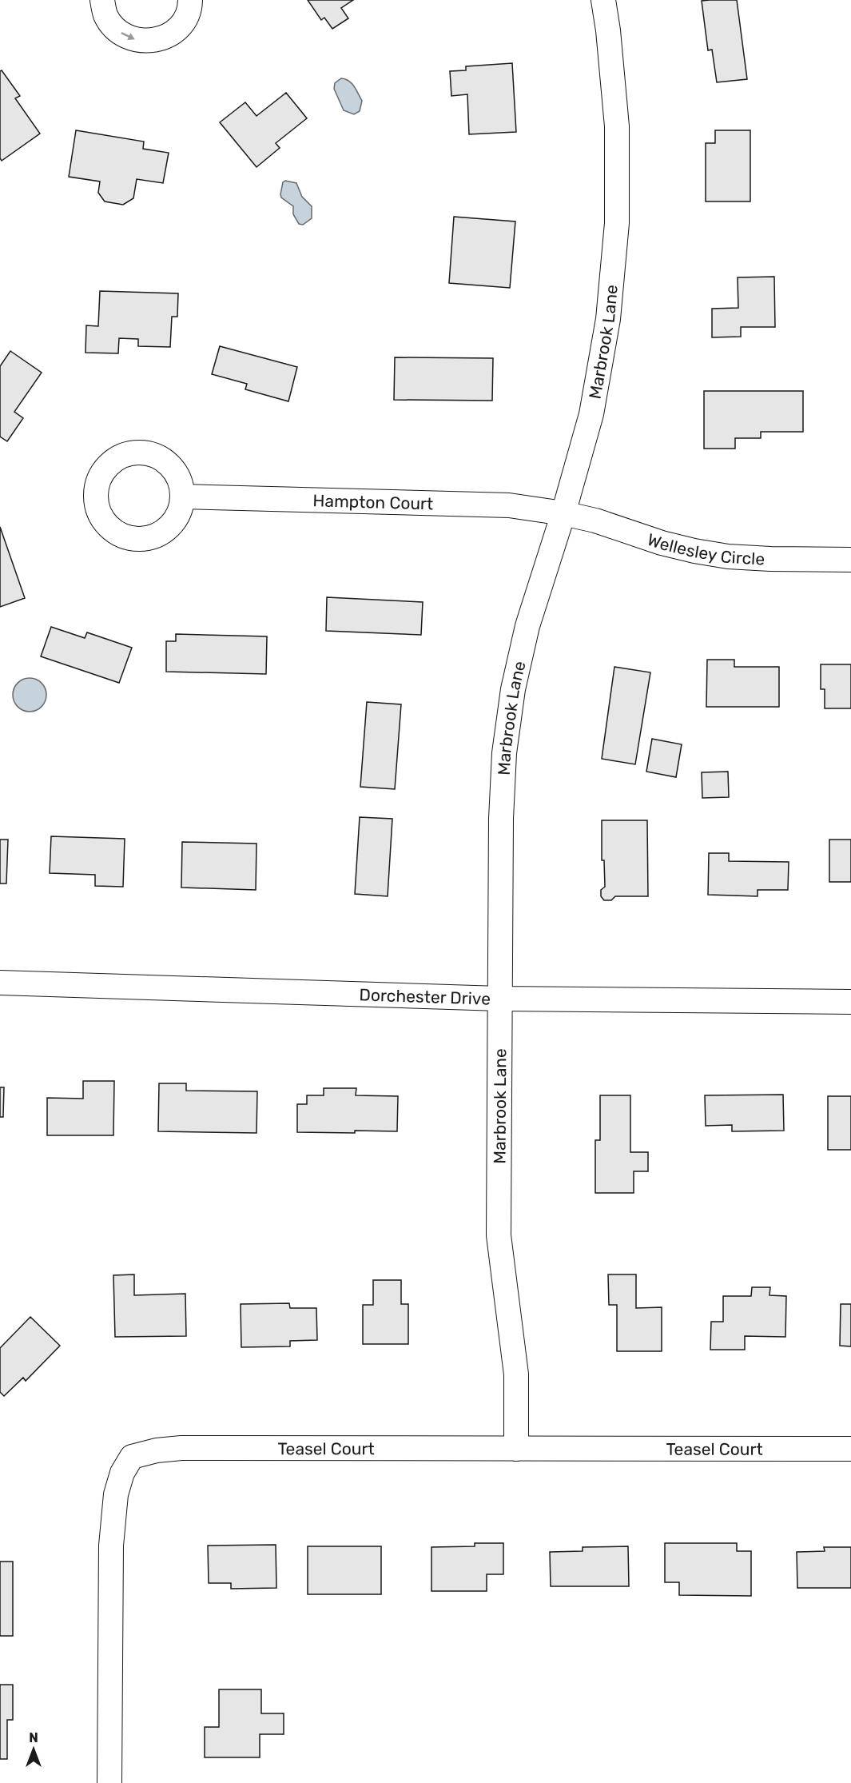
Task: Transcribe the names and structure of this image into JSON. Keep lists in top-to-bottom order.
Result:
{
  "streets": {
    "street": [
      "Marbrook Lane",
      "Hampton Court",
      "Wellesley Circle",
      "Dorchester Drive",
      "Teasel Court"
    ]
  },
  "crossings": [
    ["Marbrook Lane", "Hampton Court"],
    ["Marbrook Lane", "Wellesley Circle"],
    ["Marbrook Lane", "Dorchester Drive"],
    ["Marbrook Lane", "Teasel Court"],
    ["Hampton Court", "Wellesley Circle"]
  ],
  "north": "top"
}
